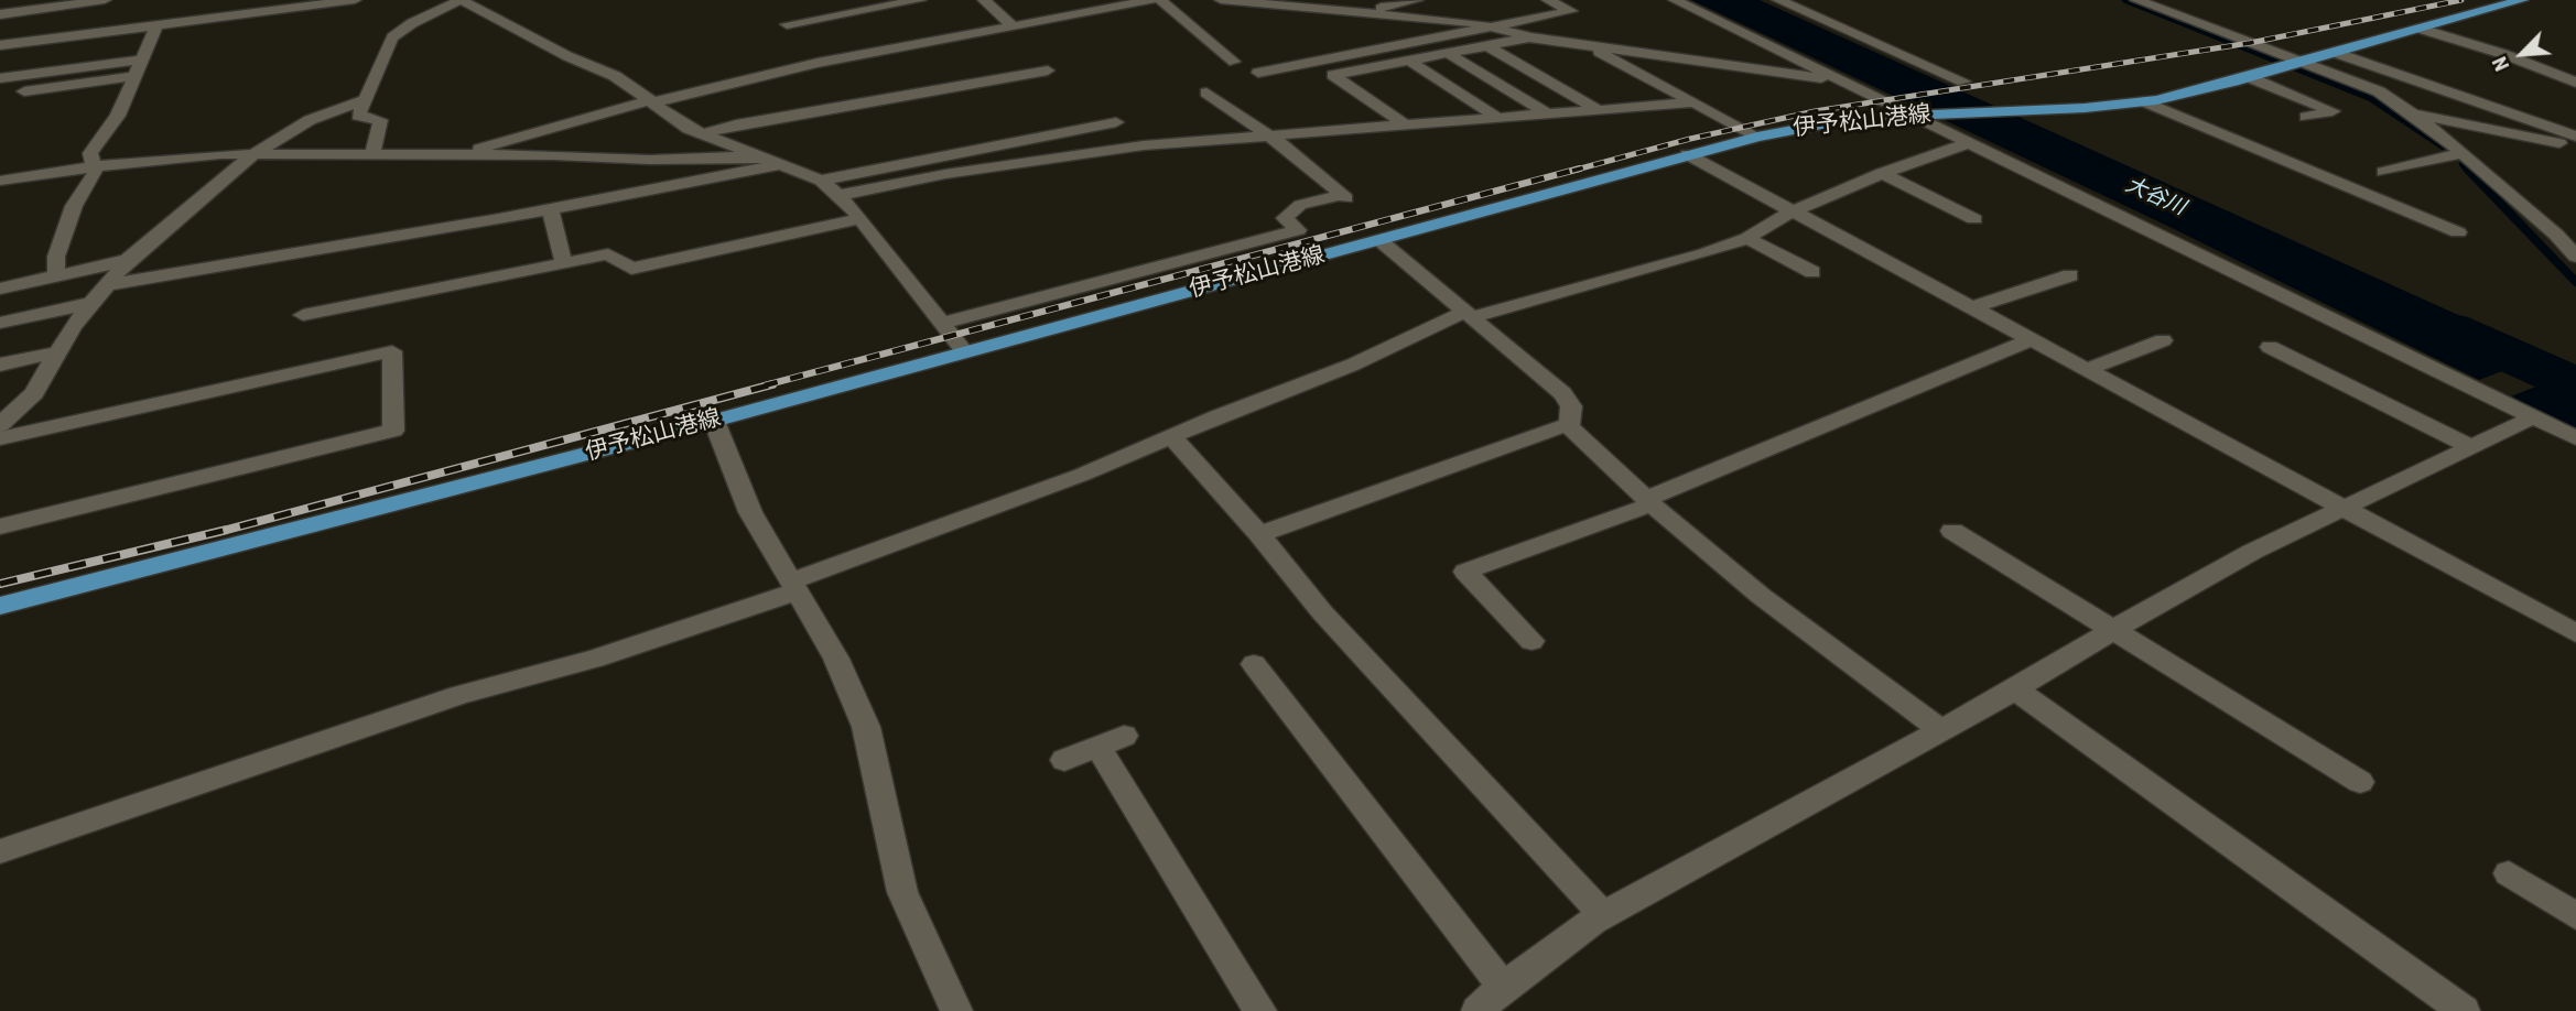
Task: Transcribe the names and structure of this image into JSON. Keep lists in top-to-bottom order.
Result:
{
  "streets": {
    "main road": ["伊予松山港線"]
  },
  "water": ["大谷川"],
  "north": "bottom left"
}
